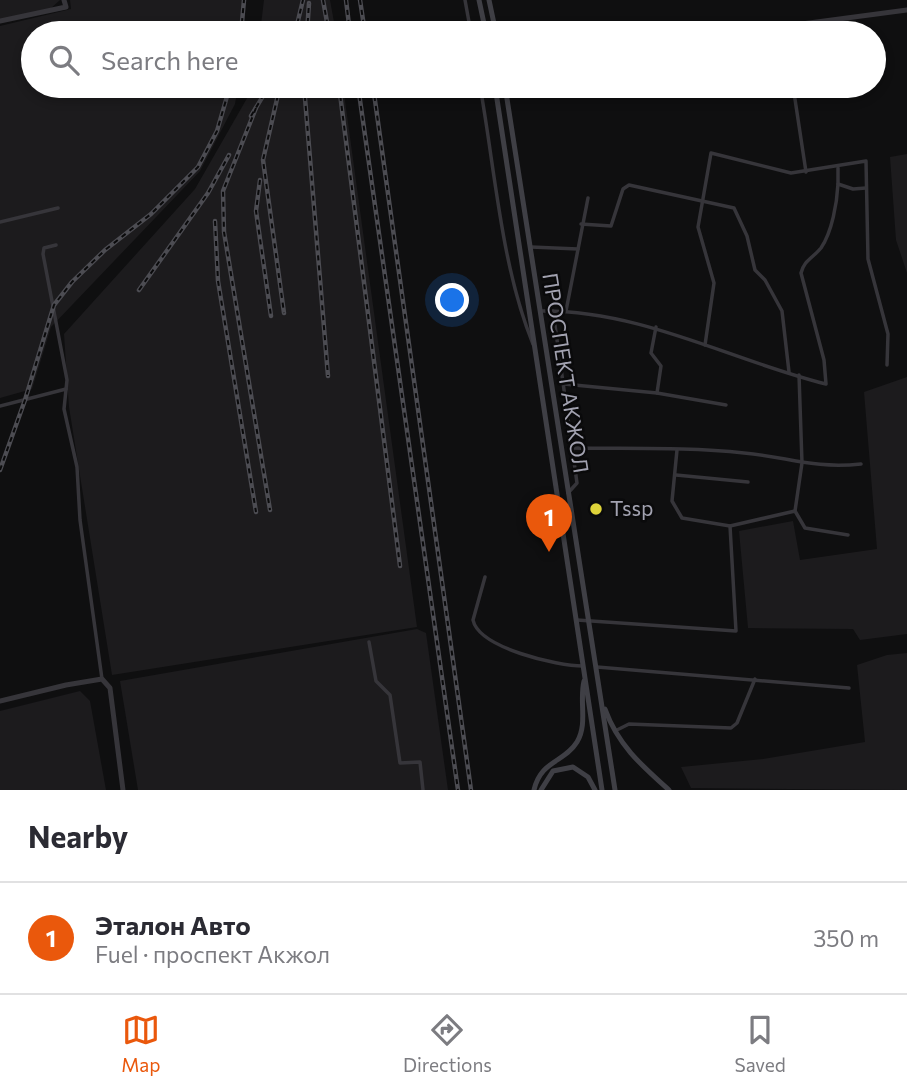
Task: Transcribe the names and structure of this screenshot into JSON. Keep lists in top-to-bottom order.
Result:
{
  "streets": {
    "main road": ["ПРОСПЕКТ АКЖОЛ"]
  },
  "places": ["Tssp"],
  "page": {
    "search": "Search here",
    "pins": "1",
    "heading": "Nearby",
    "list": [
      {
        "mark": "1",
        "name": "Эталон Авто",
        "note": "Fuel · проспект Акжол",
        "value": "350 m"
      }
    ],
    "nav": ["Map", "Directions", "Saved"]
  }
}
